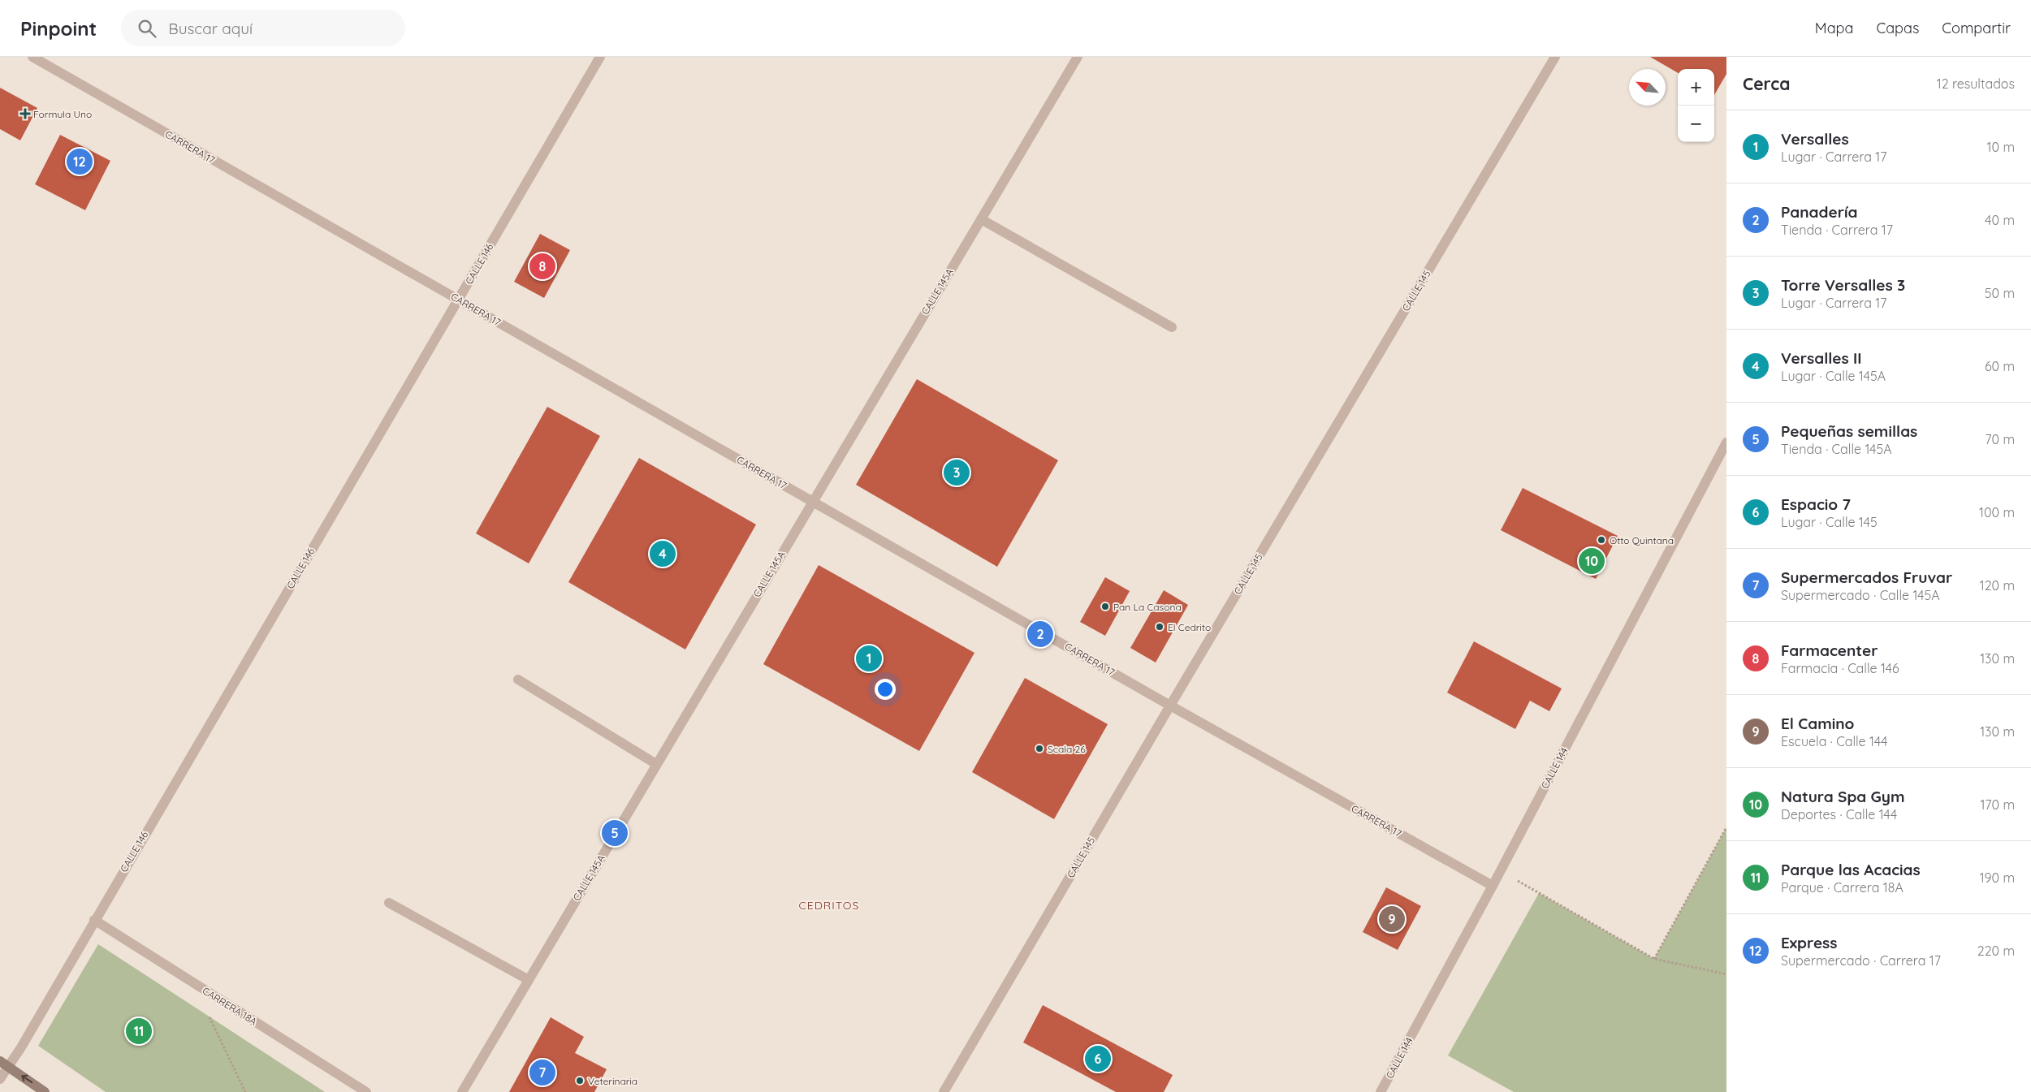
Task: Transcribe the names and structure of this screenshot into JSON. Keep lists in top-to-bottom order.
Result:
{
  "streets": {
    "street": [
      "CARRERA 17",
      "CALLE 146",
      "CALLE 145",
      "CALLE 145A",
      "CALLE 144",
      "CARRERA 18A"
    ]
  },
  "crossings": [
    ["CARRERA 17", "CALLE 146"],
    ["CARRERA 17", "CALLE 145"],
    ["CARRERA 17", "CALLE 145A"],
    ["CARRERA 17", "CALLE 144"],
    ["CALLE 146", "CARRERA 18A"]
  ],
  "districts": ["CEDRITOS"],
  "places": {
    "health": ["Formula Uno"],
    "other": [
      "Otto Quintana",
      "Pan La Casona",
      "El Cedrito",
      "Scala 26",
      "Veterinaria"
    ]
  },
  "north": "top left",
  "page": {
    "header": "Pinpoint",
    "search": "Buscar aquí",
    "nav": ["Mapa", "Capas", "Compartir"],
    "heading": ["Cerca", "12 resultados"],
    "map_buttons": ["+", "−"],
    "list": [
      {
        "mark": "1",
        "name": "Versalles",
        "note": "Lugar · Carrera 17",
        "value": "10 m"
      },
      {
        "mark": "2",
        "name": "Panadería",
        "note": "Tienda · Carrera 17",
        "value": "40 m"
      },
      {
        "mark": "3",
        "name": "Torre Versalles 3",
        "note": "Lugar · Carrera 17",
        "value": "50 m"
      },
      {
        "mark": "4",
        "name": "Versalles II",
        "note": "Lugar · Calle 145A",
        "value": "60 m"
      },
      {
        "mark": "5",
        "name": "Pequeñas semillas",
        "note": "Tienda · Calle 145A",
        "value": "70 m"
      },
      {
        "mark": "6",
        "name": "Espacio 7",
        "note": "Lugar · Calle 145",
        "value": "100 m"
      },
      {
        "mark": "7",
        "name": "Supermercados Fruvar",
        "note": "Supermercado · Calle 145A",
        "value": "120 m"
      },
      {
        "mark": "8",
        "name": "Farmacenter",
        "note": "Farmacia · Calle 146",
        "value": "130 m"
      },
      {
        "mark": "9",
        "name": "El Camino",
        "note": "Escuela · Calle 144",
        "value": "130 m"
      },
      {
        "mark": "10",
        "name": "Natura Spa Gym",
        "note": "Deportes · Calle 144",
        "value": "170 m"
      },
      {
        "mark": "11",
        "name": "Parque las Acacias",
        "note": "Parque · Carrera 18A",
        "value": "190 m"
      },
      {
        "mark": "12",
        "name": "Express",
        "note": "Supermercado · Carrera 17",
        "value": "220 m"
      }
    ],
    "pins": [
      "12",
      "8",
      "3",
      "4",
      "10",
      "2",
      "1",
      "5",
      "9",
      "11",
      "6",
      "7"
    ]
  }
}
